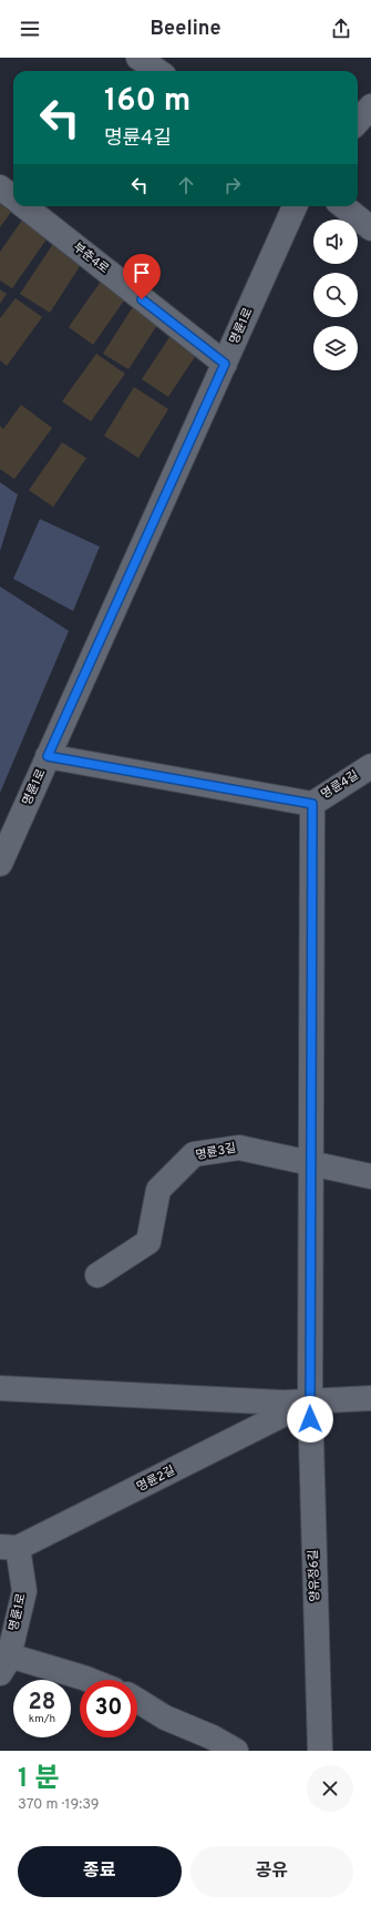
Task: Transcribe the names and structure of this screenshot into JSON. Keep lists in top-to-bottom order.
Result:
{
  "streets": {
    "street": [
      "부춘4로",
      "명륜1로",
      "명륜4길",
      "명륜3길",
      "명륜2길",
      "양유정6길"
    ]
  },
  "crossings": [
    ["부춘4로", "명륜1로"],
    ["명륜1로", "명륜4길"],
    ["명륜1로", "명륜2길"],
    ["명륜4길", "양유정6길"],
    ["명륜3길", "양유정6길"],
    ["명륜2길", "양유정6길"]
  ],
  "page": {
    "header": "Beeline",
    "turn": ["160 m", "명륜4길"],
    "speed": "28 km/h",
    "limit": "30",
    "heading": ["1 분", "370 m · 19:39"],
    "buttons": ["종료", "공유"]
  }
}
